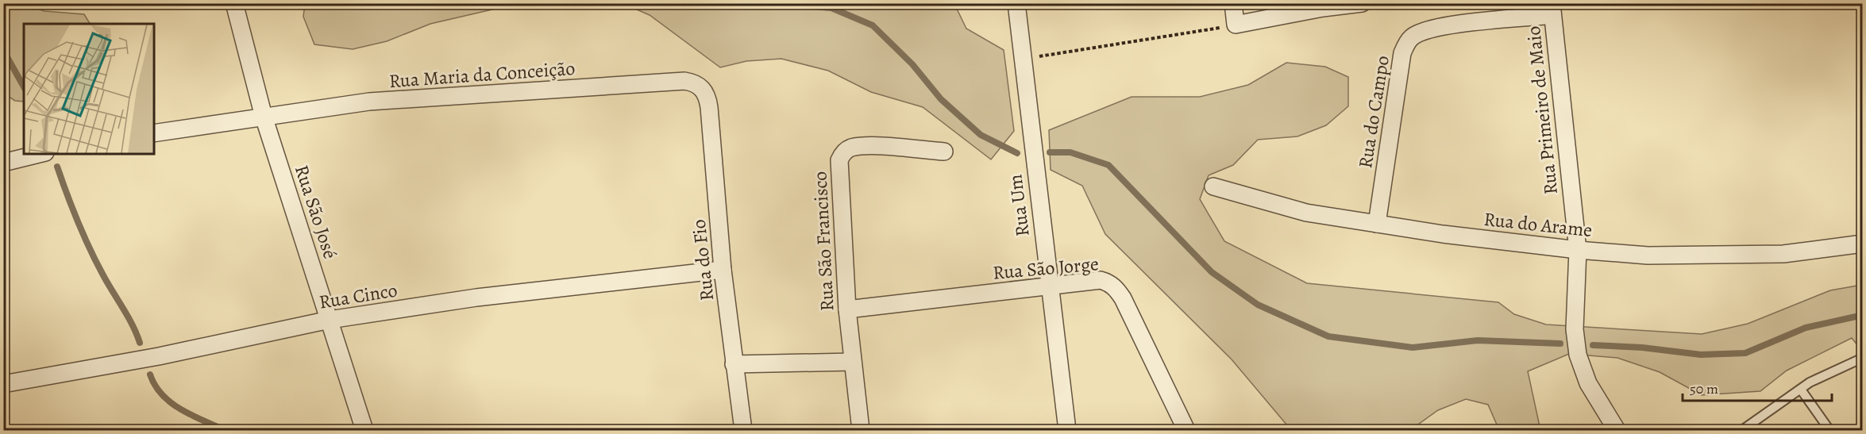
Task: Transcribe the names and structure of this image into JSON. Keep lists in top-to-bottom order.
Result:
{
  "streets": {
    "street": [
      "Rua Maria da Conceição",
      "Rua Primeiro de Maio",
      "Rua do Campo",
      "Rua Um",
      "Rua São José",
      "Rua do Arame",
      "Rua São Francisco",
      "Rua do Fio",
      "Rua São Jorge",
      "Rua Cinco"
    ]
  },
  "crossings": [
    ["Rua Maria da Conceição", "Rua São José"],
    ["Rua Maria da Conceição", "Rua do Fio"],
    ["Rua Primeiro de Maio", "Rua do Campo"],
    ["Rua Primeiro de Maio", "Rua do Arame"],
    ["Rua do Campo", "Rua do Arame"],
    ["Rua Um", "Rua São Jorge"],
    ["Rua São José", "Rua Cinco"],
    ["Rua São Francisco", "Rua São Jorge"],
    ["Rua do Fio", "Rua Cinco"]
  ],
  "scale_bar": "50 m"
}
